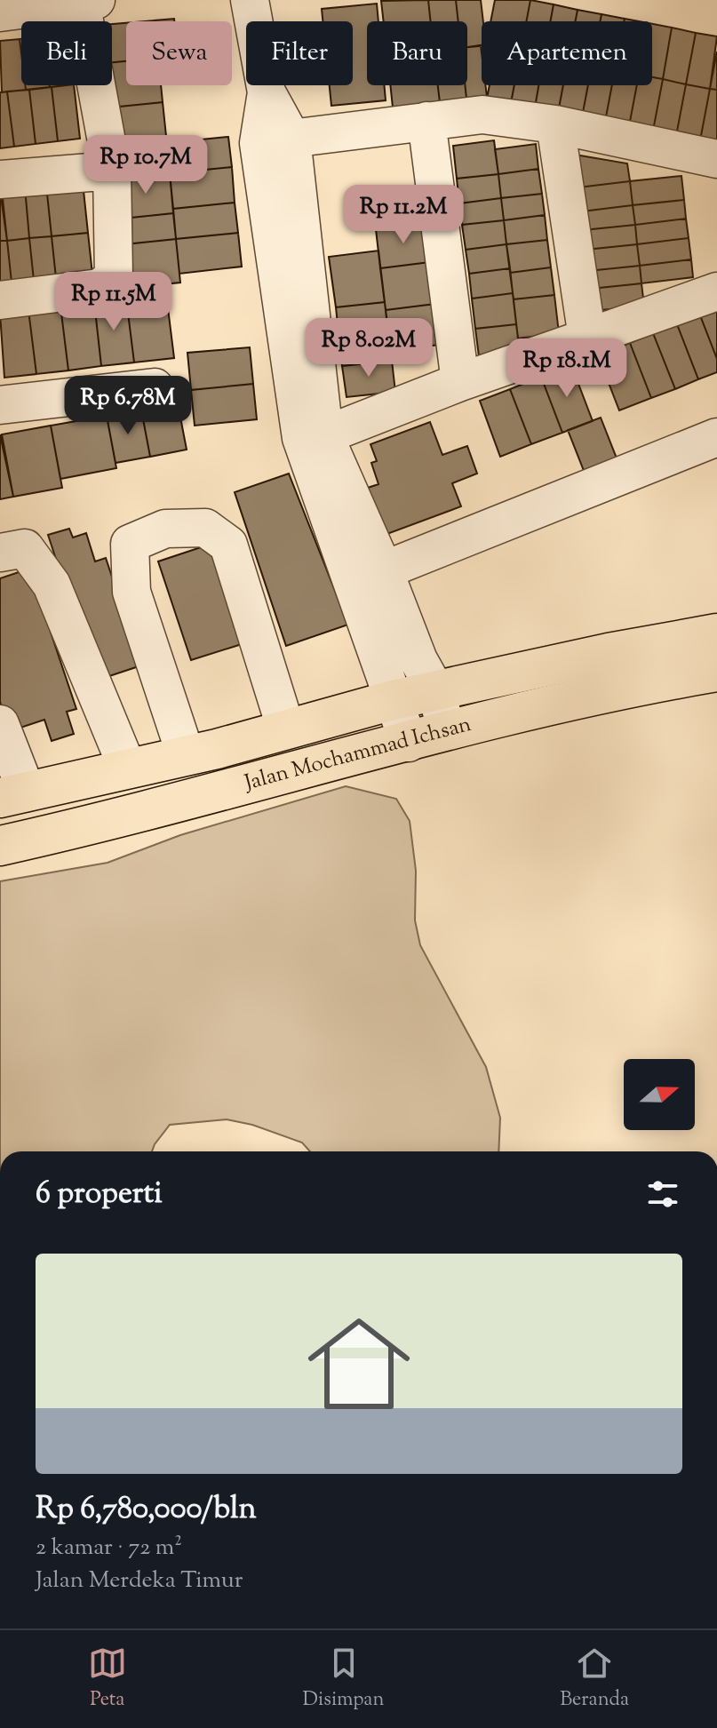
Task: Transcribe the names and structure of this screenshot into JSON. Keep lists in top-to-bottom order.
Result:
{
  "streets": {
    "main road": ["Jalan Mochammad Ichsan"]
  },
  "north": "right",
  "page": {
    "chip": [
      "Beli",
      "Sewa",
      "Filter",
      "Baru",
      "Apartemen"
    ],
    "price": [
      "Rp 10.7M",
      "Rp 11.2M",
      "Rp 11.5M",
      "Rp 8.02M",
      "Rp 18.1M",
      "Rp 6.78M"
    ],
    "heading": "6 properti",
    "list": [
      {
        "name": "Rp 6,780,000/bln",
        "note": "2 kamar · 72 m² · Jalan Merdeka Timur"
      }
    ],
    "tabs": ["Peta", "Disimpan", "Beranda"]
  }
}
